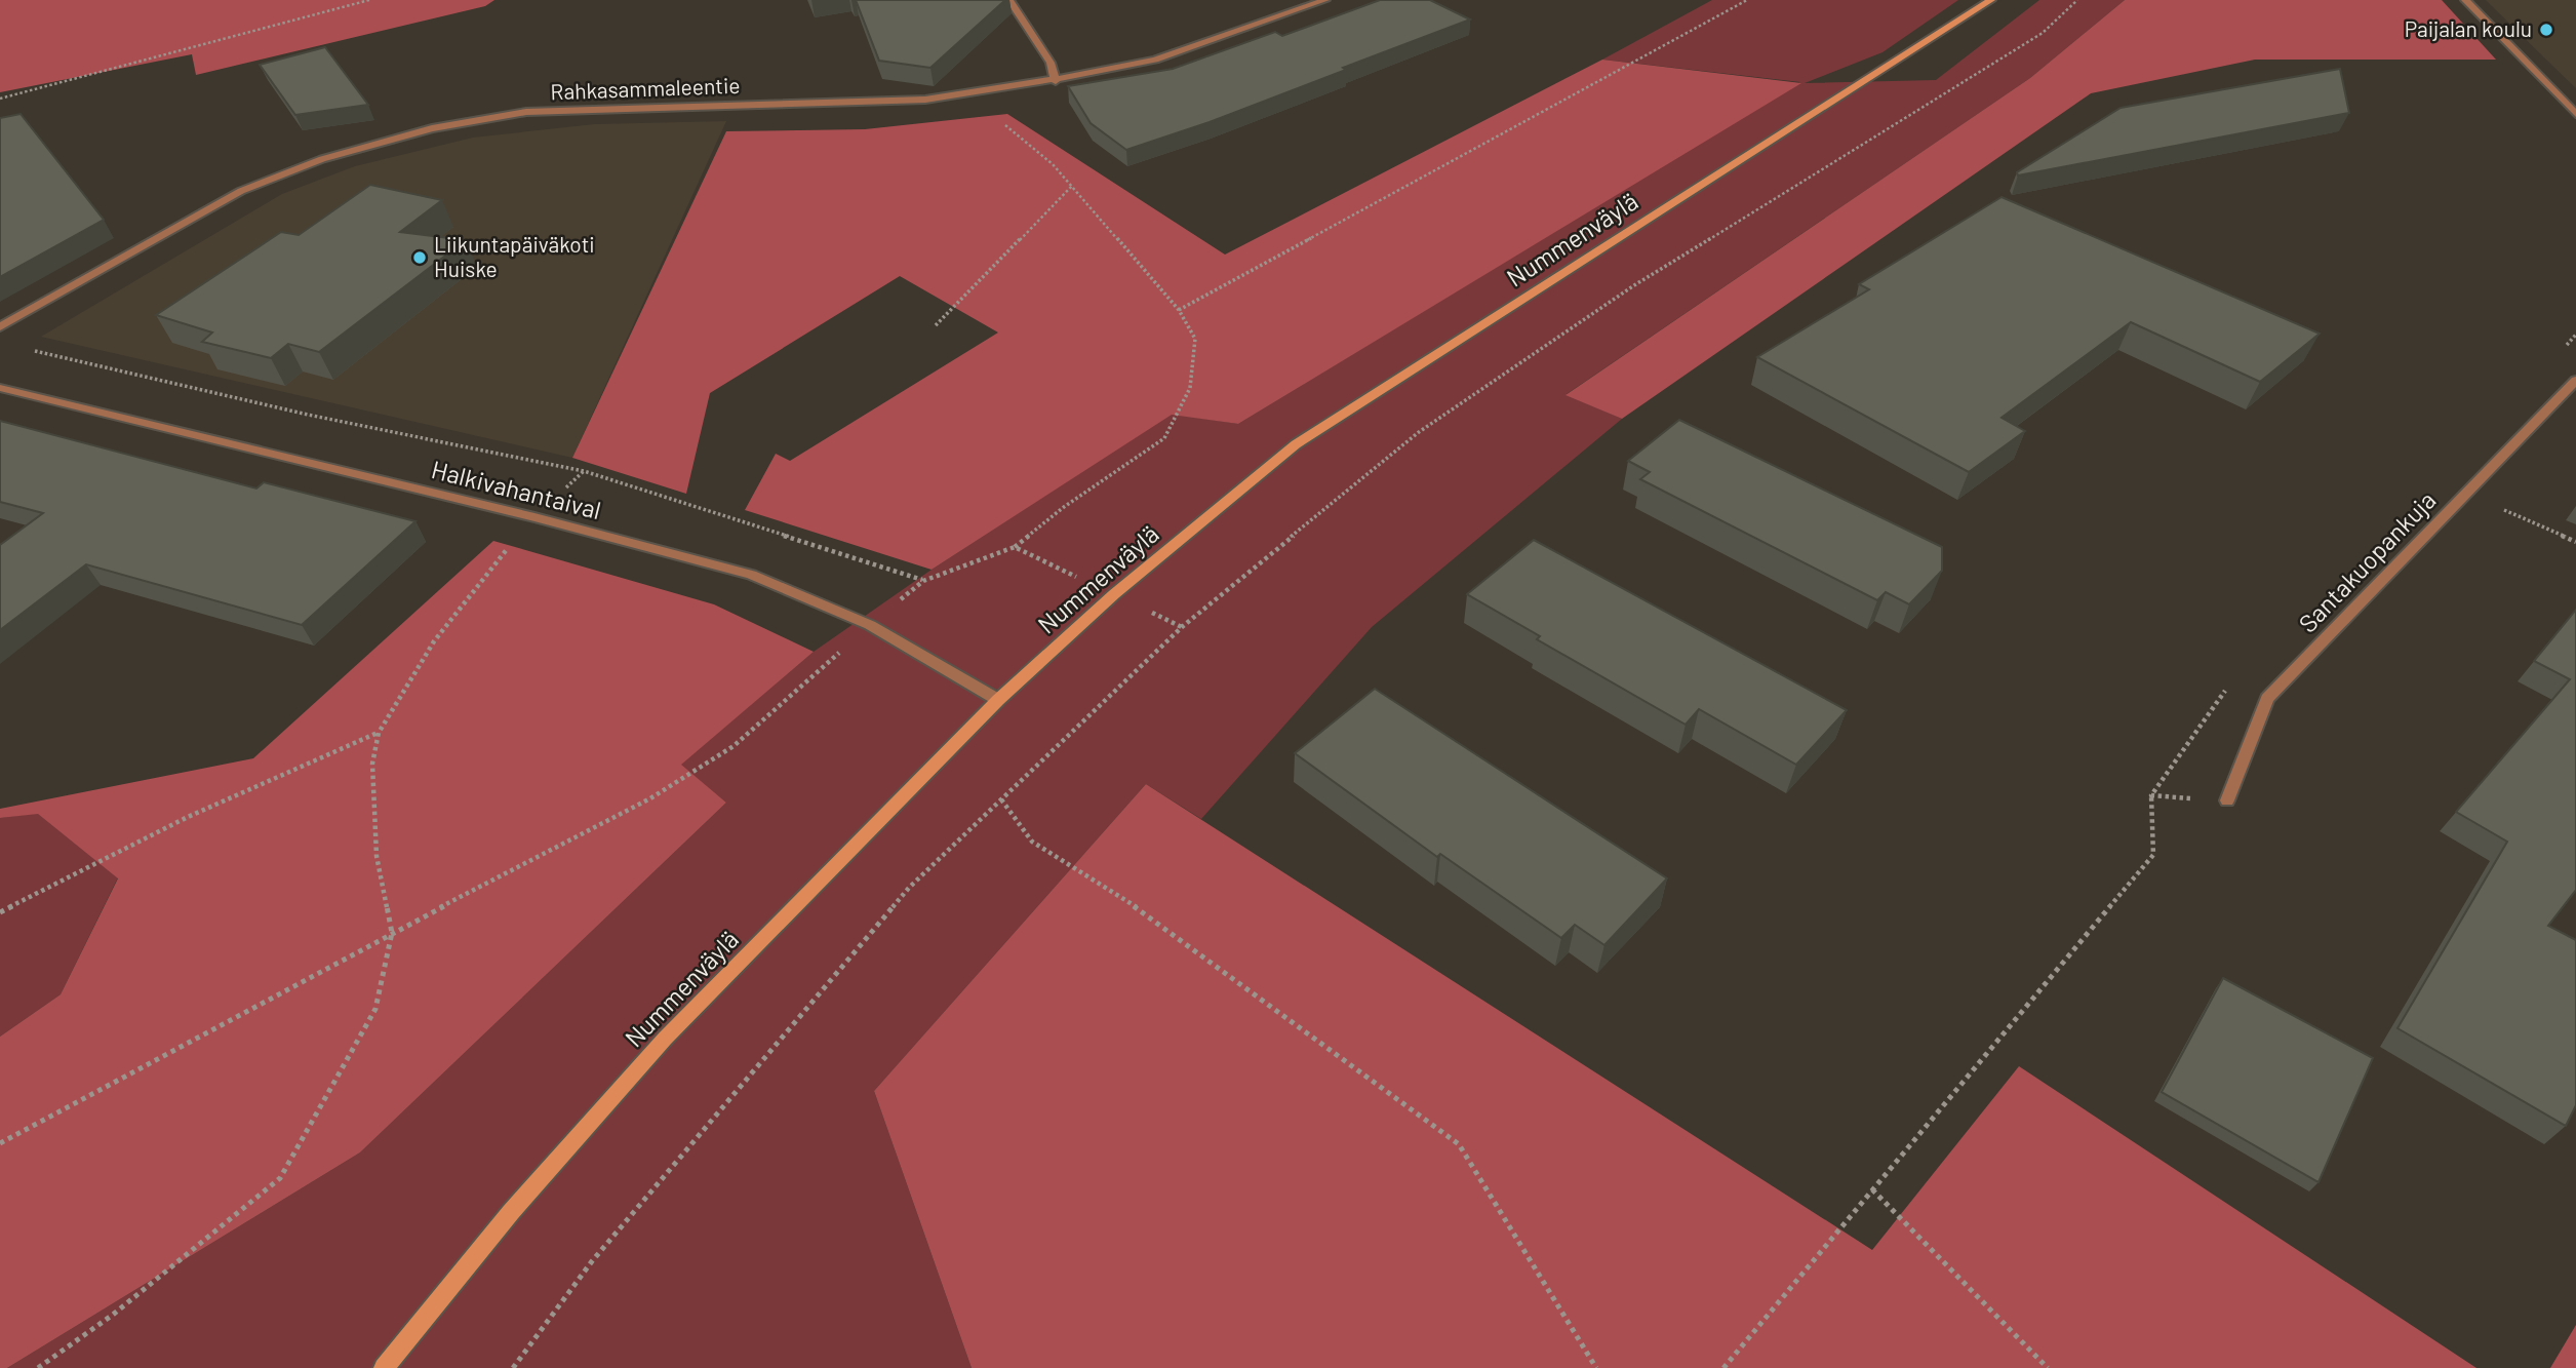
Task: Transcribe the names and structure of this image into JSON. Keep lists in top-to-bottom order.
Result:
{
  "streets": {
    "street": [
      "Rahkasammaleentie",
      "Nummenväylä",
      "Halkivahantaival",
      "Santakuopankuja"
    ]
  },
  "crossings": [
    ["Nummenväylä", "Halkivahantaival"]
  ],
  "places": ["Paijalan koulu", "Liikuntapäiväkoti Huiske"]
}
